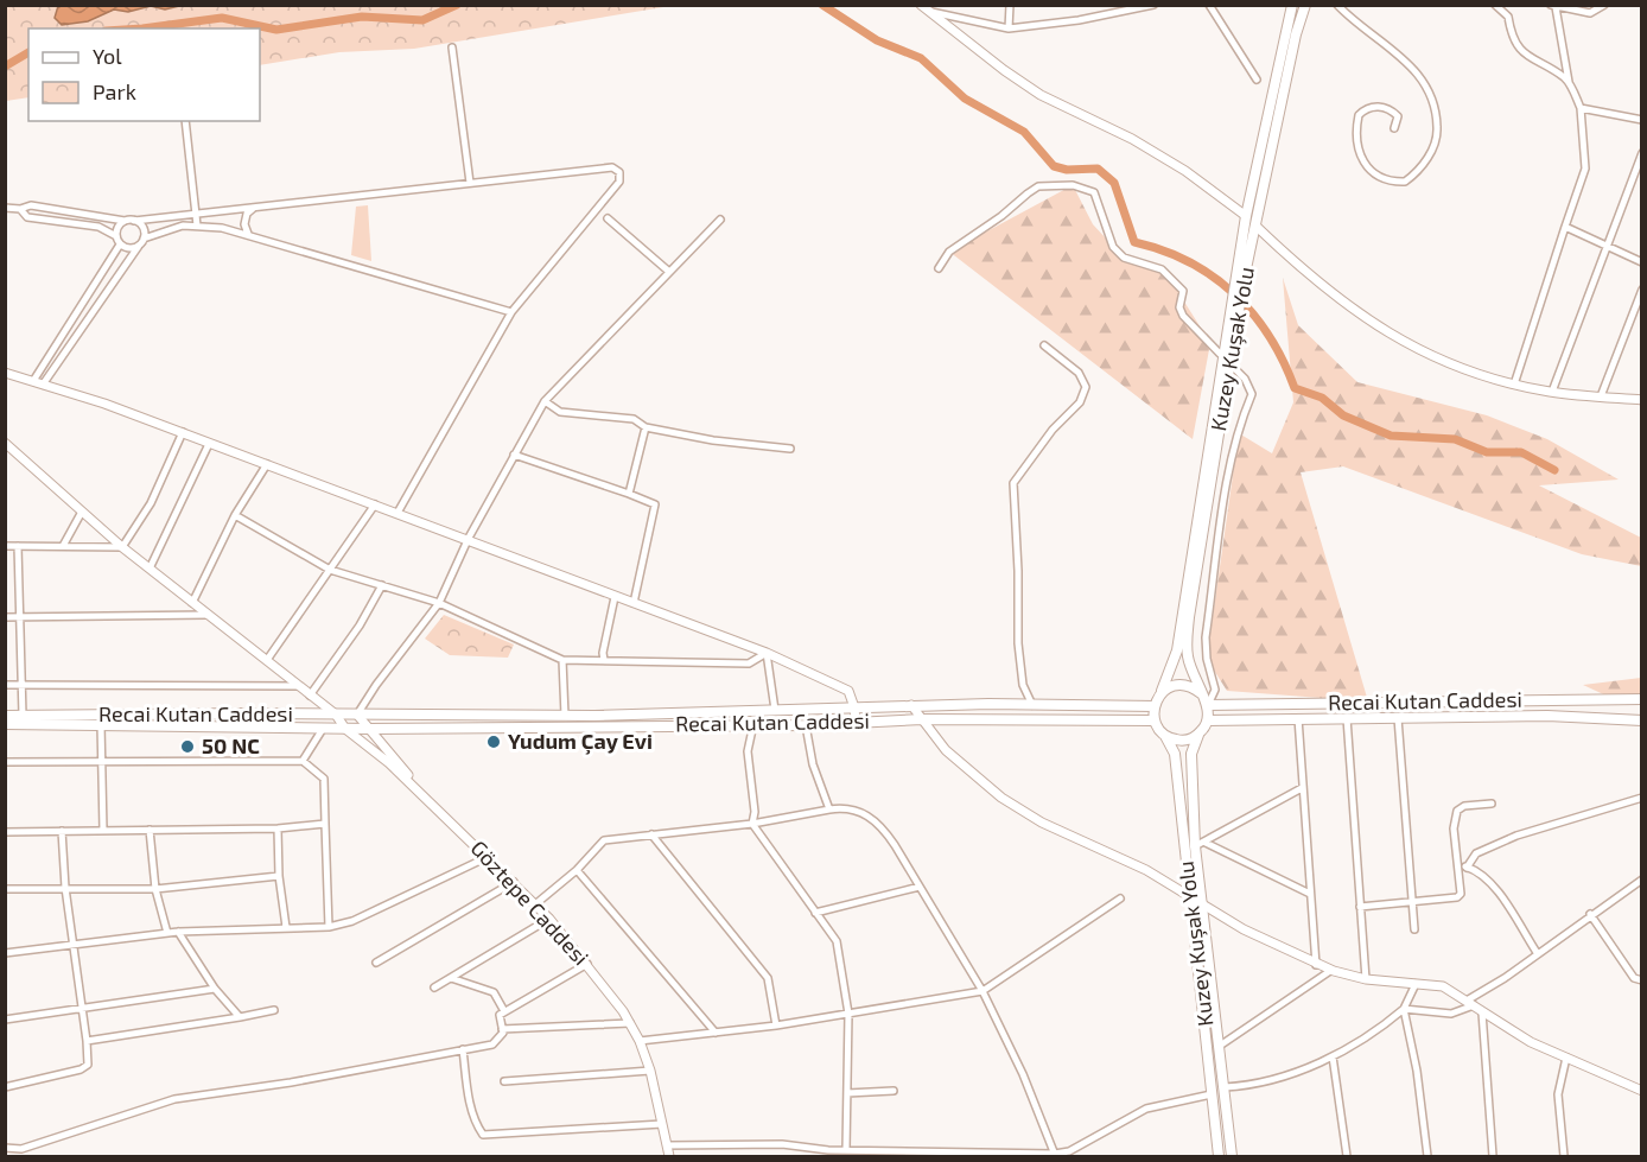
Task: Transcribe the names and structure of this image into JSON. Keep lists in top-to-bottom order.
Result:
{
  "streets": {
    "main road": ["Kuzey Kuşak Yolu", "Recai Kutan Caddesi"],
    "street": ["Göztepe Caddesi"]
  },
  "crossings": [
    ["Kuzey Kuşak Yolu", "Recai Kutan Caddesi"],
    ["Recai Kutan Caddesi", "Göztepe Caddesi"]
  ],
  "places": ["Yudum Çay Evi", "50 NC"],
  "legend": ["Yol", "Park"]
}
